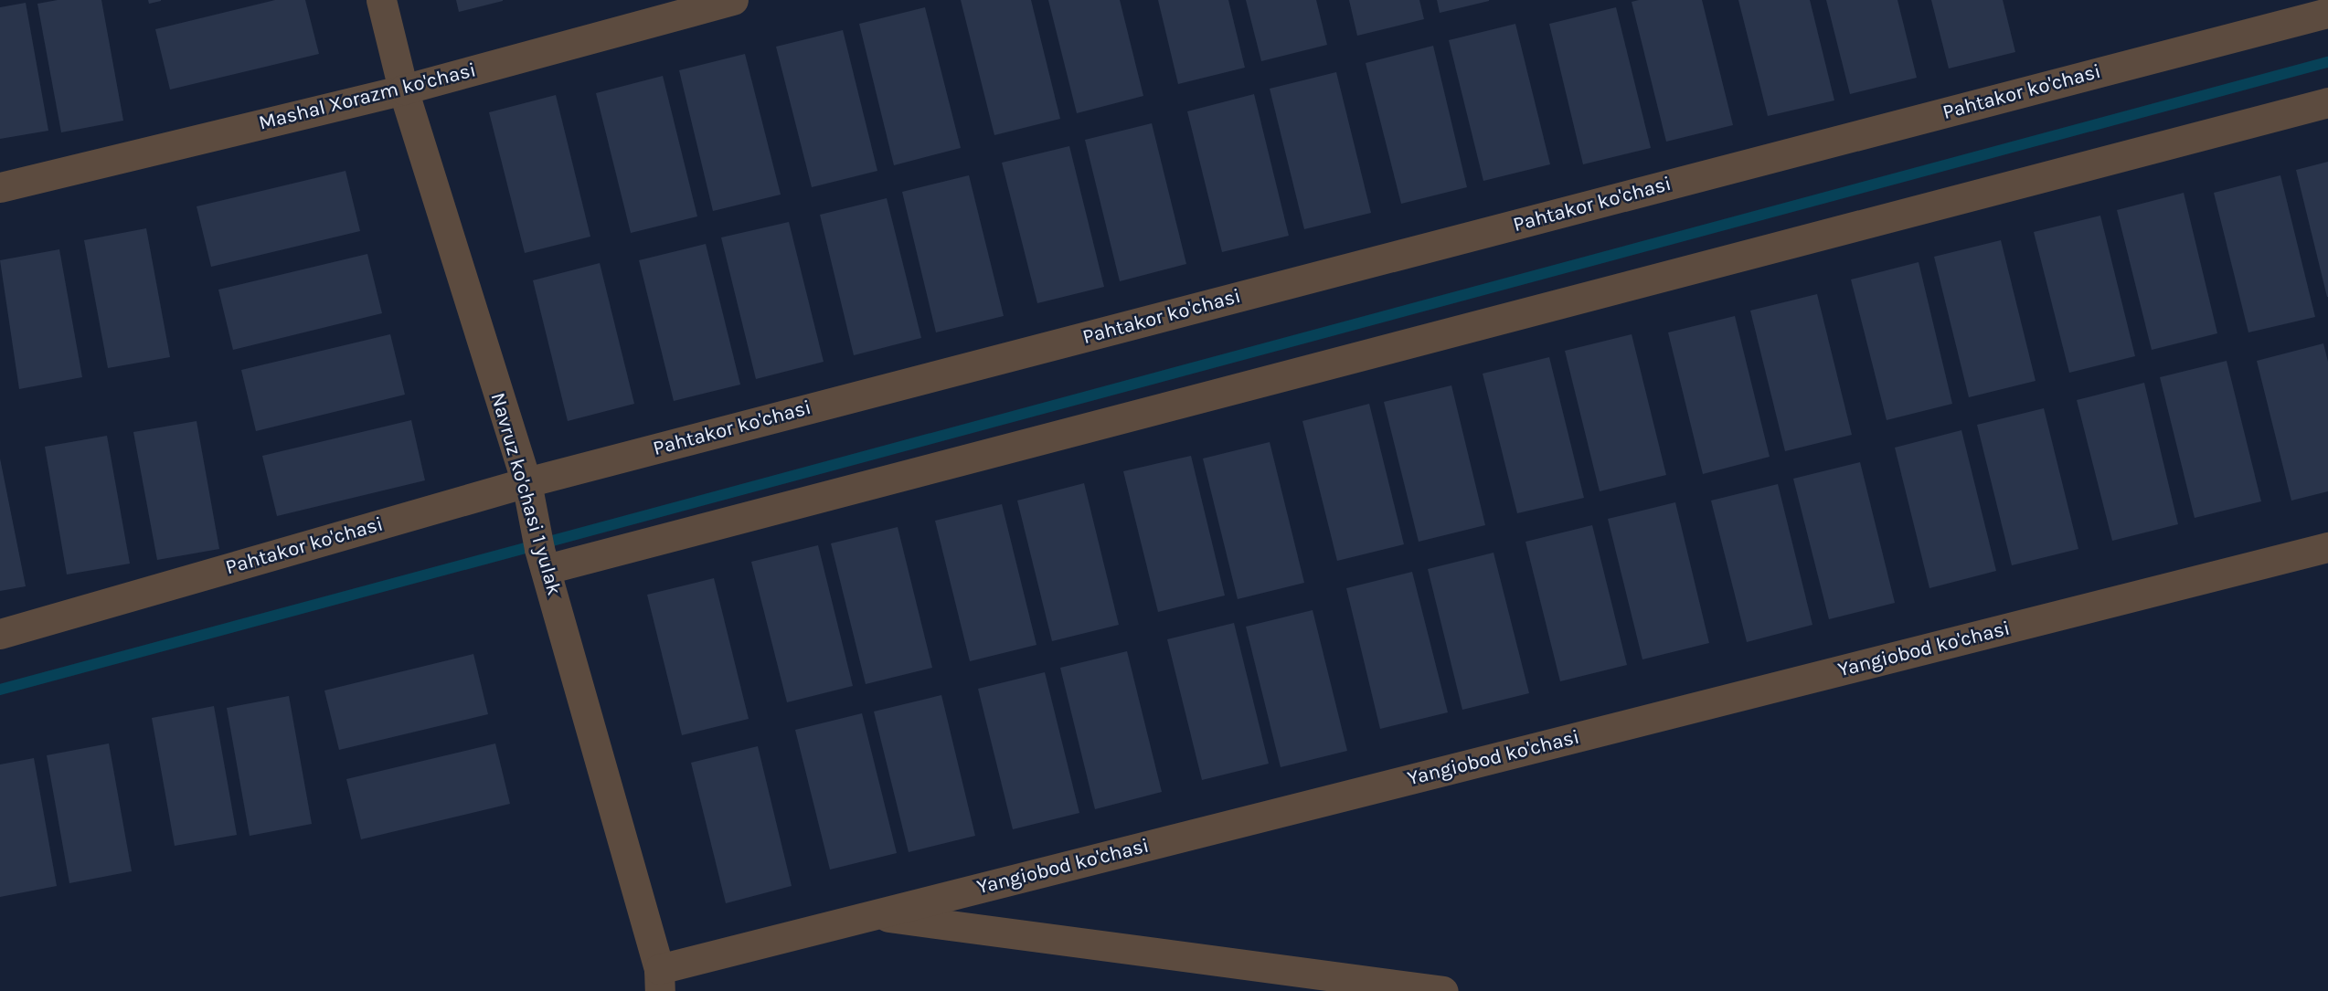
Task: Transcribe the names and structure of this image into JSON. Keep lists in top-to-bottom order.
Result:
{
  "streets": {
    "street": [
      "Pahtakor ko'chasi",
      "Mashal Xorazm ko'chasi",
      "Navruz ko'chasi 1 yulak",
      "Yangiobod ko'chasi"
    ]
  },
  "crossings": [
    ["Pahtakor ko'chasi", "Navruz ko'chasi 1 yulak"],
    ["Mashal Xorazm ko'chasi", "Navruz ko'chasi 1 yulak"],
    ["Navruz ko'chasi 1 yulak", "Yangiobod ko'chasi"]
  ]
}
